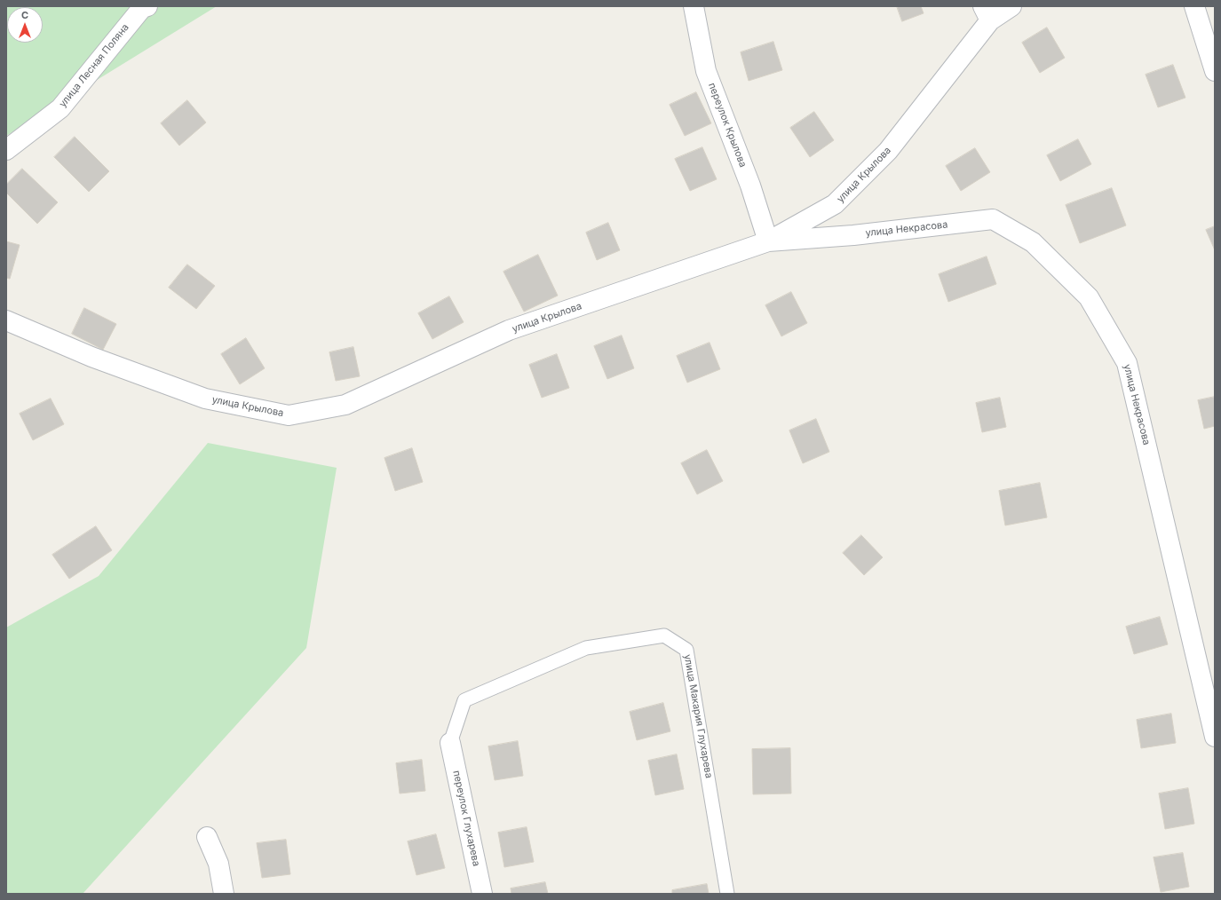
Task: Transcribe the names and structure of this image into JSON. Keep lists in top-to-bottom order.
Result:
{
  "streets": {
    "street": [
      "улица Лесная Поляна",
      "переулок Крылова",
      "улица Крылова",
      "улица Некрасова",
      "переулок Глухарева"
    ],
    "lane": ["улица Макария Глухарева"]
  },
  "crossings": [
    ["переулок Крылова", "улица Крылова"],
    ["переулок Крылова", "улица Некрасова"],
    ["улица Крылова", "улица Некрасова"],
    ["улица Макария Глухарева", "переулок Глухарева"]
  ],
  "north": "top"
}
